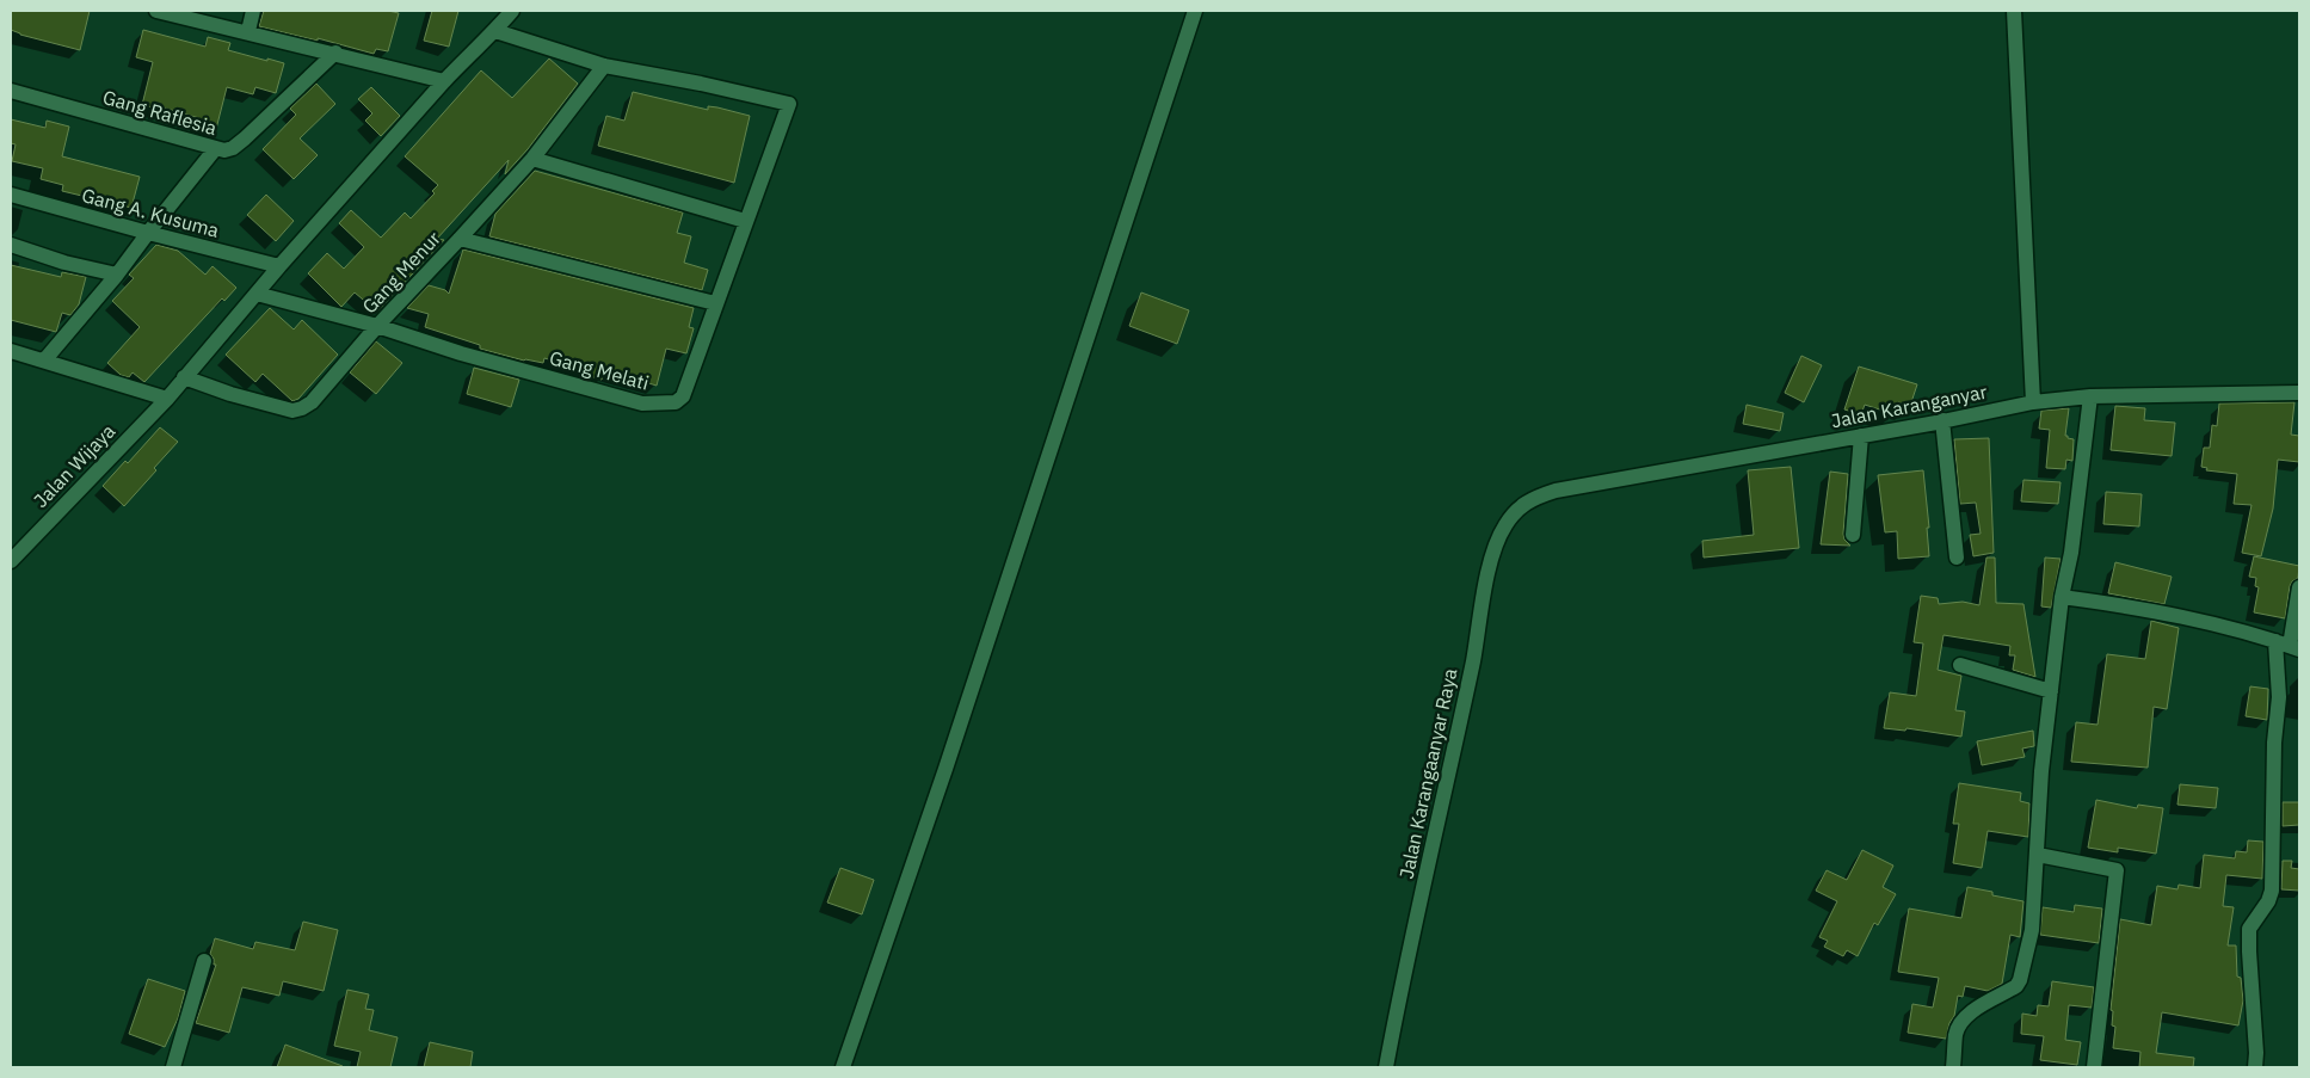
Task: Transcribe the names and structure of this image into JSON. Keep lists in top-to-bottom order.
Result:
{
  "streets": {
    "street": [
      "Gang Raflesia",
      "Gang A. Kusuma",
      "Gang Menur",
      "Gang Melati",
      "Jalan Karanganyar",
      "Jalan Wijaya",
      "Jalan Karangaanyar Raya"
    ]
  },
  "crossings": [
    ["Gang Menur", "Gang Melati"],
    ["Jalan Karanganyar", "Jalan Karangaanyar Raya"]
  ]
}
